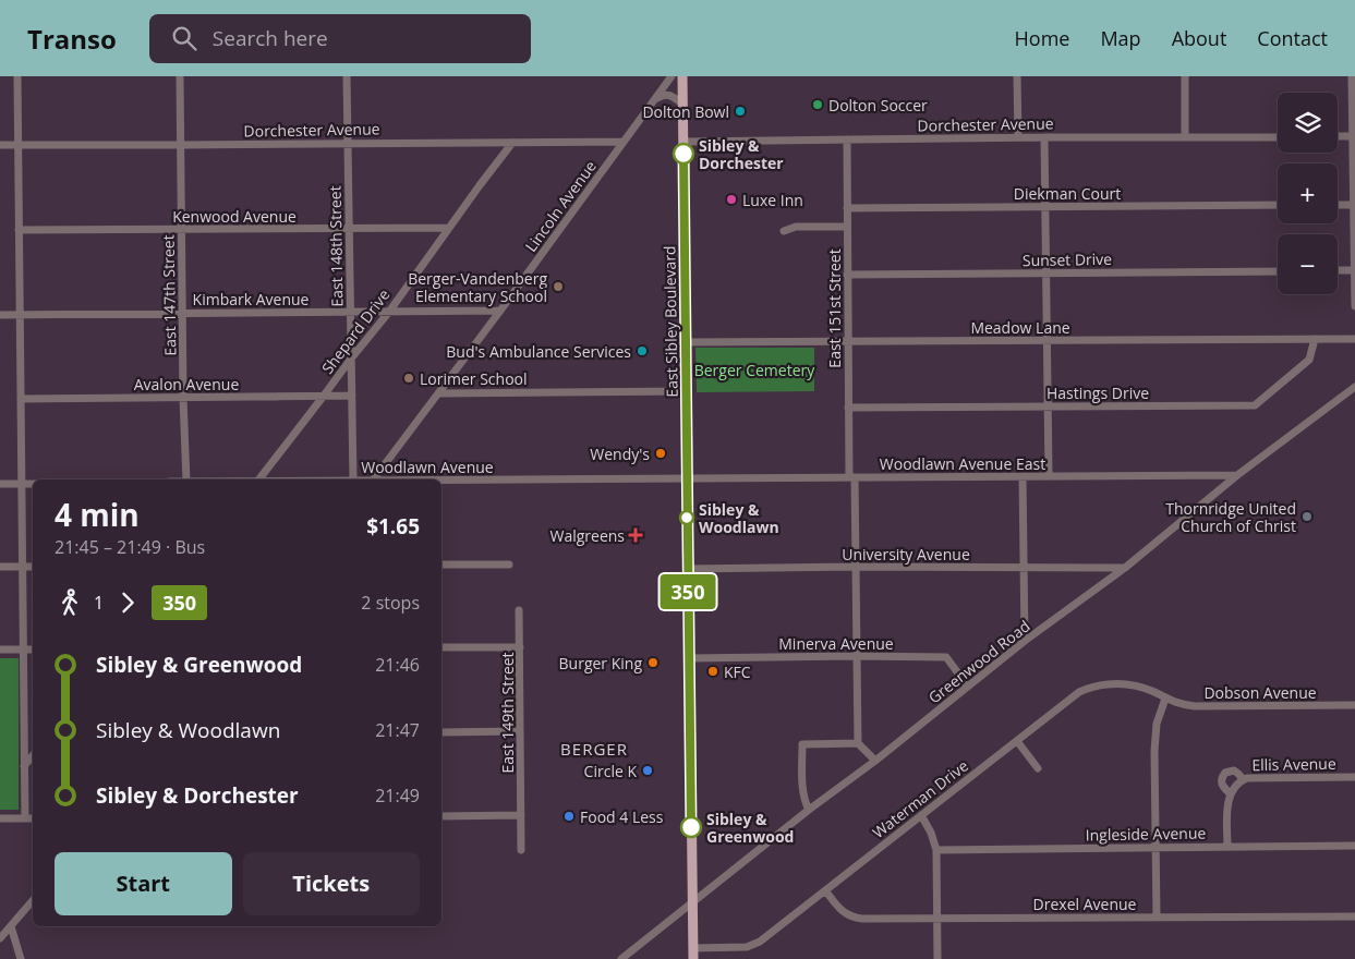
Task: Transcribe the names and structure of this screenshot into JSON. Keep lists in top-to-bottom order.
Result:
{
  "streets": {
    "main road": ["East Sibley Boulevard"],
    "street": [
      "Dorchester Avenue",
      "Diekman Court",
      "Lincoln Avenue",
      "Kenwood Avenue",
      "East 148th Street",
      "Sunset Drive",
      "East 147th Street",
      "Kimbark Avenue",
      "East 151st Street",
      "Meadow Lane",
      "Shepard Drive",
      "Avalon Avenue",
      "Hastings Drive",
      "Woodlawn Avenue East",
      "Woodlawn Avenue",
      "University Avenue",
      "Minerva Avenue",
      "Greenwood Road",
      "Dobson Avenue",
      "East 149th Street",
      "Ellis Avenue",
      "Waterman Drive",
      "Ingleside Avenue",
      "Drexel Avenue"
    ]
  },
  "crossings": [
    ["Dorchester Avenue", "Lincoln Avenue"],
    ["Dorchester Avenue", "East 148th Street"],
    ["Dorchester Avenue", "East 147th Street"],
    ["Dorchester Avenue", "East 151st Street"],
    ["Dorchester Avenue", "East Sibley Boulevard"],
    ["Dorchester Avenue", "Shepard Drive"],
    ["Diekman Court", "East 151st Street"],
    ["Lincoln Avenue", "Kimbark Avenue"],
    ["Kenwood Avenue", "East 148th Street"],
    ["Kenwood Avenue", "East 147th Street"],
    ["Kenwood Avenue", "Shepard Drive"],
    ["East 148th Street", "Kimbark Avenue"],
    ["East 148th Street", "Shepard Drive"],
    ["East 148th Street", "Avalon Avenue"],
    ["Sunset Drive", "East 151st Street"],
    ["East 147th Street", "Kimbark Avenue"],
    ["East 147th Street", "Avalon Avenue"],
    ["Kimbark Avenue", "Shepard Drive"],
    ["East 151st Street", "Meadow Lane"],
    ["East 151st Street", "Hastings Drive"],
    ["East 151st Street", "Woodlawn Avenue East"],
    ["East 151st Street", "University Avenue"],
    ["East 151st Street", "Minerva Avenue"],
    ["East Sibley Boulevard", "Meadow Lane"],
    ["East Sibley Boulevard", "Woodlawn Avenue East"],
    ["East Sibley Boulevard", "Woodlawn Avenue"],
    ["East Sibley Boulevard", "University Avenue"],
    ["East Sibley Boulevard", "Minerva Avenue"],
    ["East Sibley Boulevard", "Greenwood Road"],
    ["East Sibley Boulevard", "Waterman Drive"],
    ["Meadow Lane", "Hastings Drive"],
    ["Shepard Drive", "Avalon Avenue"],
    ["Woodlawn Avenue East", "Woodlawn Avenue"],
    ["Woodlawn Avenue East", "Greenwood Road"],
    ["University Avenue", "Greenwood Road"],
    ["Minerva Avenue", "Greenwood Road"],
    ["Dobson Avenue", "Waterman Drive"],
    ["Waterman Drive", "Drexel Avenue"]
  ],
  "districts": ["BERGER"],
  "parks": ["Berger Cemetery"],
  "places": {
    "other": [
      "Dolton Soccer",
      "Dolton Bowl",
      "Sibley & Dorchester",
      "Luxe Inn",
      "Berger-Vandenberg Elementary School",
      "Bud's Ambulance Services",
      "Lorimer School",
      "Wendy's",
      "Thornridge United Church of Christ",
      "Sibley & Woodlawn",
      "Burger King",
      "KFC",
      "Circle K",
      "Food 4 Less",
      "Sibley & Greenwood"
    ],
    "health": ["Walgreens"]
  },
  "lines": ["bus line 350"],
  "page": {
    "header": "Transo",
    "search": "Search here",
    "nav": [
      "Home",
      "Map",
      "About",
      "Contact"
    ],
    "on_map": "350",
    "map_buttons": ["+", "−"],
    "heading": ["4 min", "21:45 – 21:49 · Bus", "$1.65"],
    "legs": ["1", "350", "2 stops"],
    "list": [
      {
        "name": "Sibley & Greenwood",
        "value": "21:46"
      },
      {
        "name": "Sibley & Woodlawn",
        "value": "21:47"
      },
      {
        "name": "Sibley & Dorchester",
        "value": "21:49"
      }
    ],
    "buttons": ["Start", "Tickets"]
  }
}
